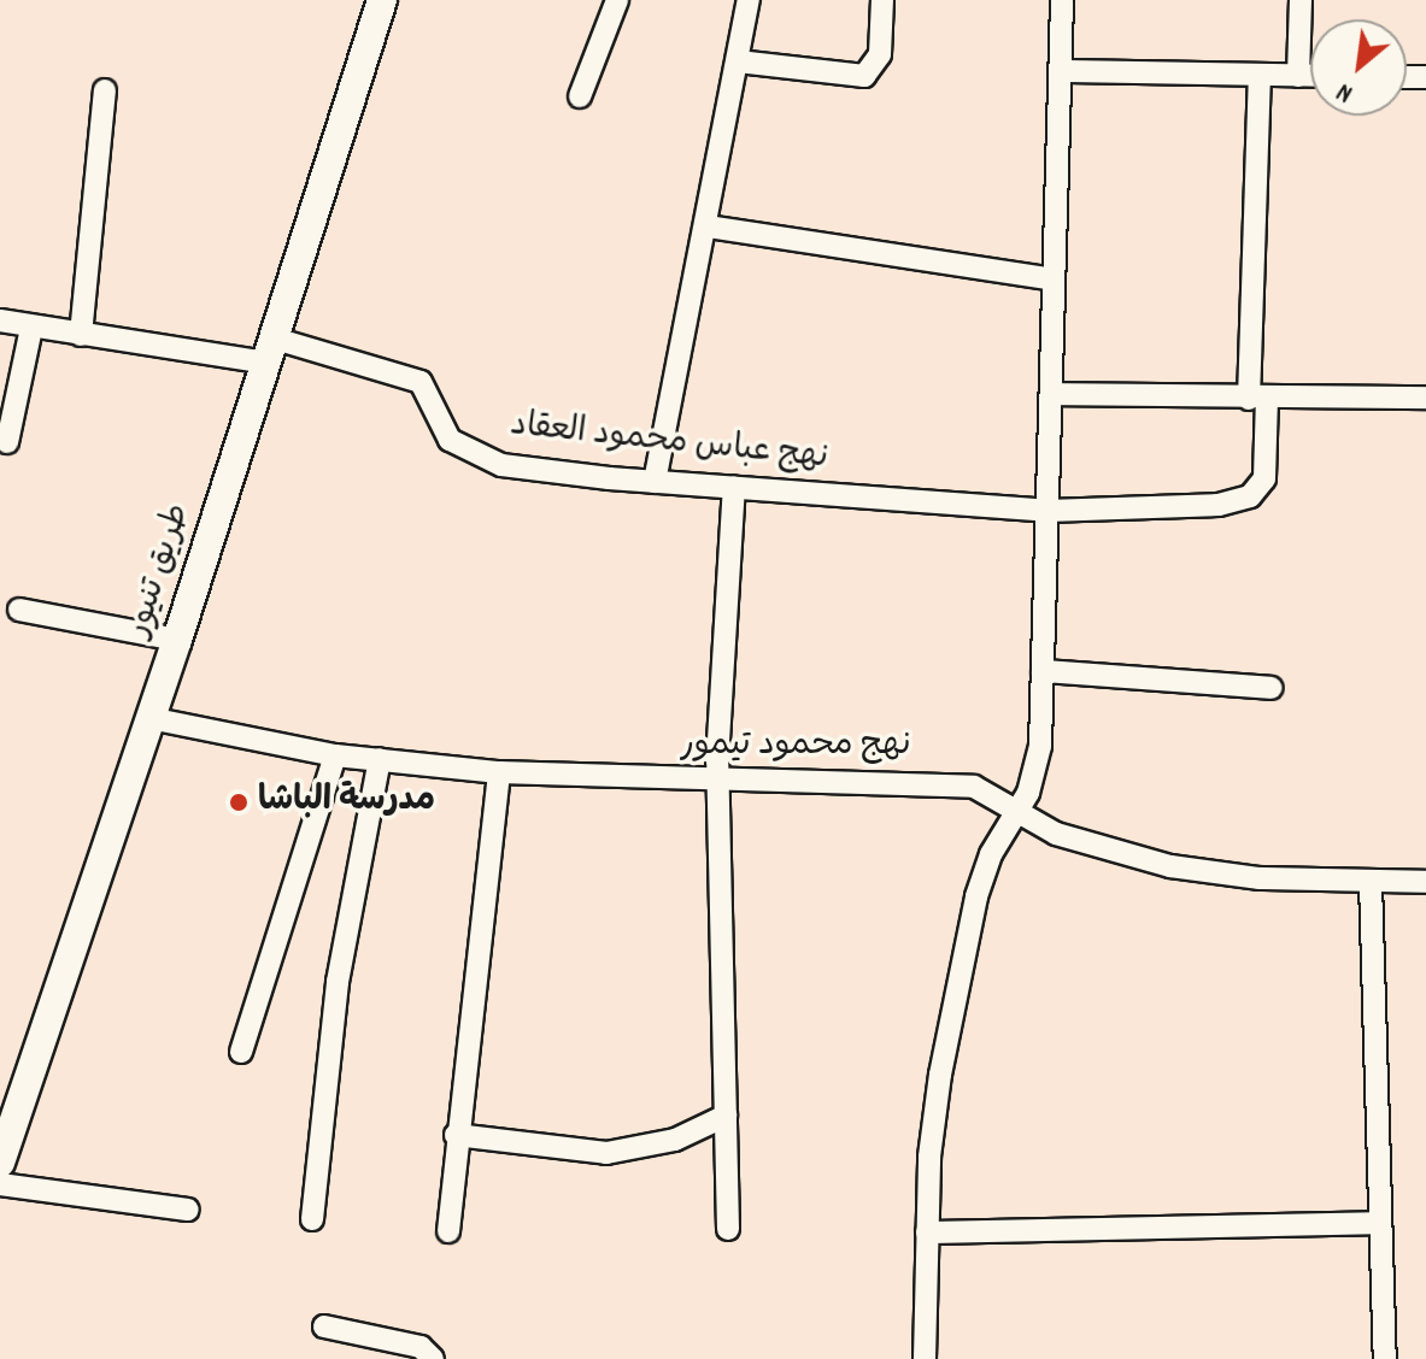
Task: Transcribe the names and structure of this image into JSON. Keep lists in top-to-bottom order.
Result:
{
  "streets": {
    "main road": ["طريق تنيور"],
    "street": ["نهج عباس محمود العقاد", "نهج محمود تيمور"]
  },
  "crossings": [
    ["نهج عباس محمود العقاد", "طريق تنيور"],
    ["طريق تنيور", "نهج محمود تيمور"]
  ],
  "places": ["مدرسة الباشا"],
  "north": "bottom left"
}
